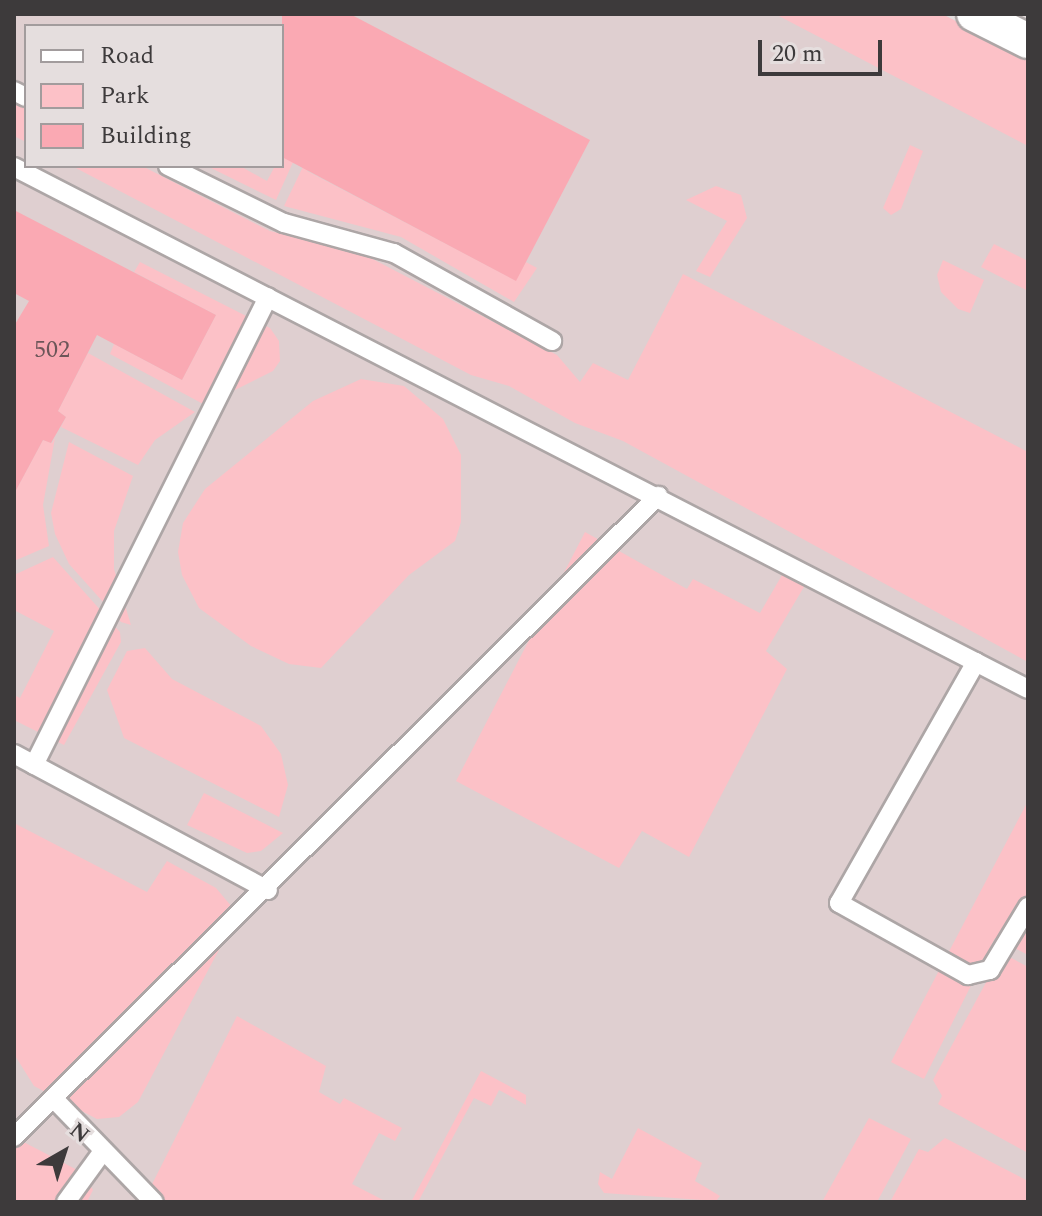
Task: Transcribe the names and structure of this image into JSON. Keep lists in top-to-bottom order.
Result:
{
  "house_numbers": ["502"],
  "legend": ["Road", "Park", "Building"],
  "scale_bar": "20 m",
  "north": "top right"
}
